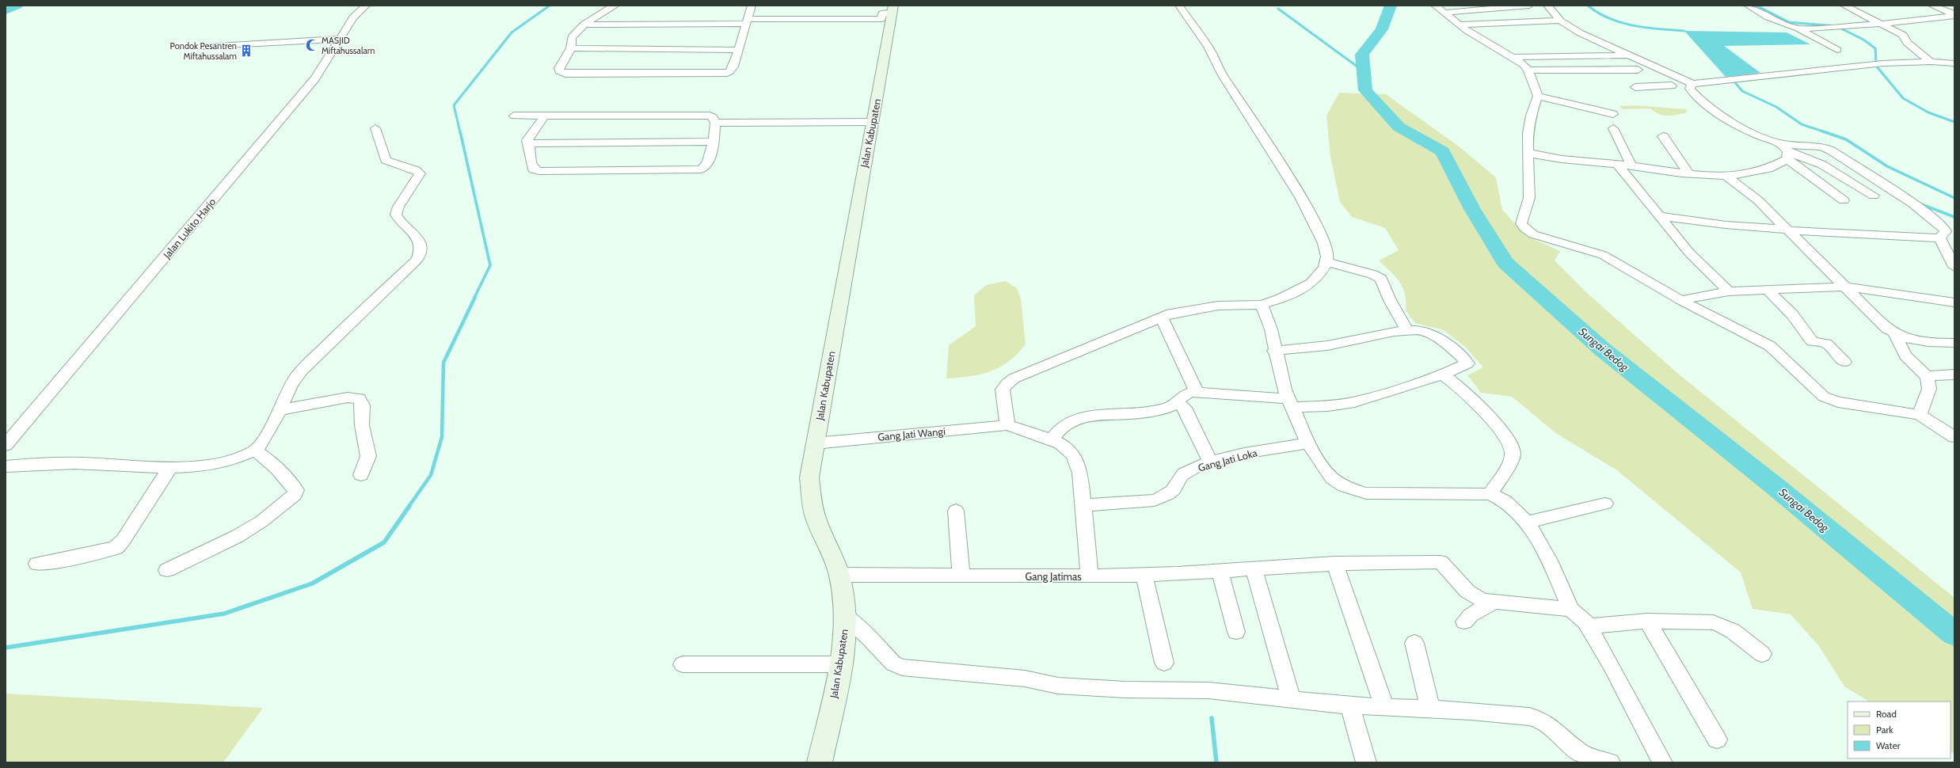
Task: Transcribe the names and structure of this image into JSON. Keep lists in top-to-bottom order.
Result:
{
  "streets": {
    "main road": ["Jalan Kabupaten"],
    "street": [
      "Jalan Lukito Harjo",
      "Gang Jati Wangi",
      "Gang Jati Loka",
      "Gang Jatimas"
    ]
  },
  "crossings": [
    ["Jalan Kabupaten", "Gang Jati Wangi"],
    ["Jalan Kabupaten", "Gang Jatimas"],
    ["Gang Jati Wangi", "Gang Jatimas"],
    ["Gang Jati Loka", "Gang Jatimas"]
  ],
  "water": ["Sungai Bedog"],
  "places": {
    "mosque": ["MASJID Miftahussalam"],
    "building": ["Pondok Pesantren Miftahussalam"]
  },
  "legend": ["Road", "Park", "Water"]
}
